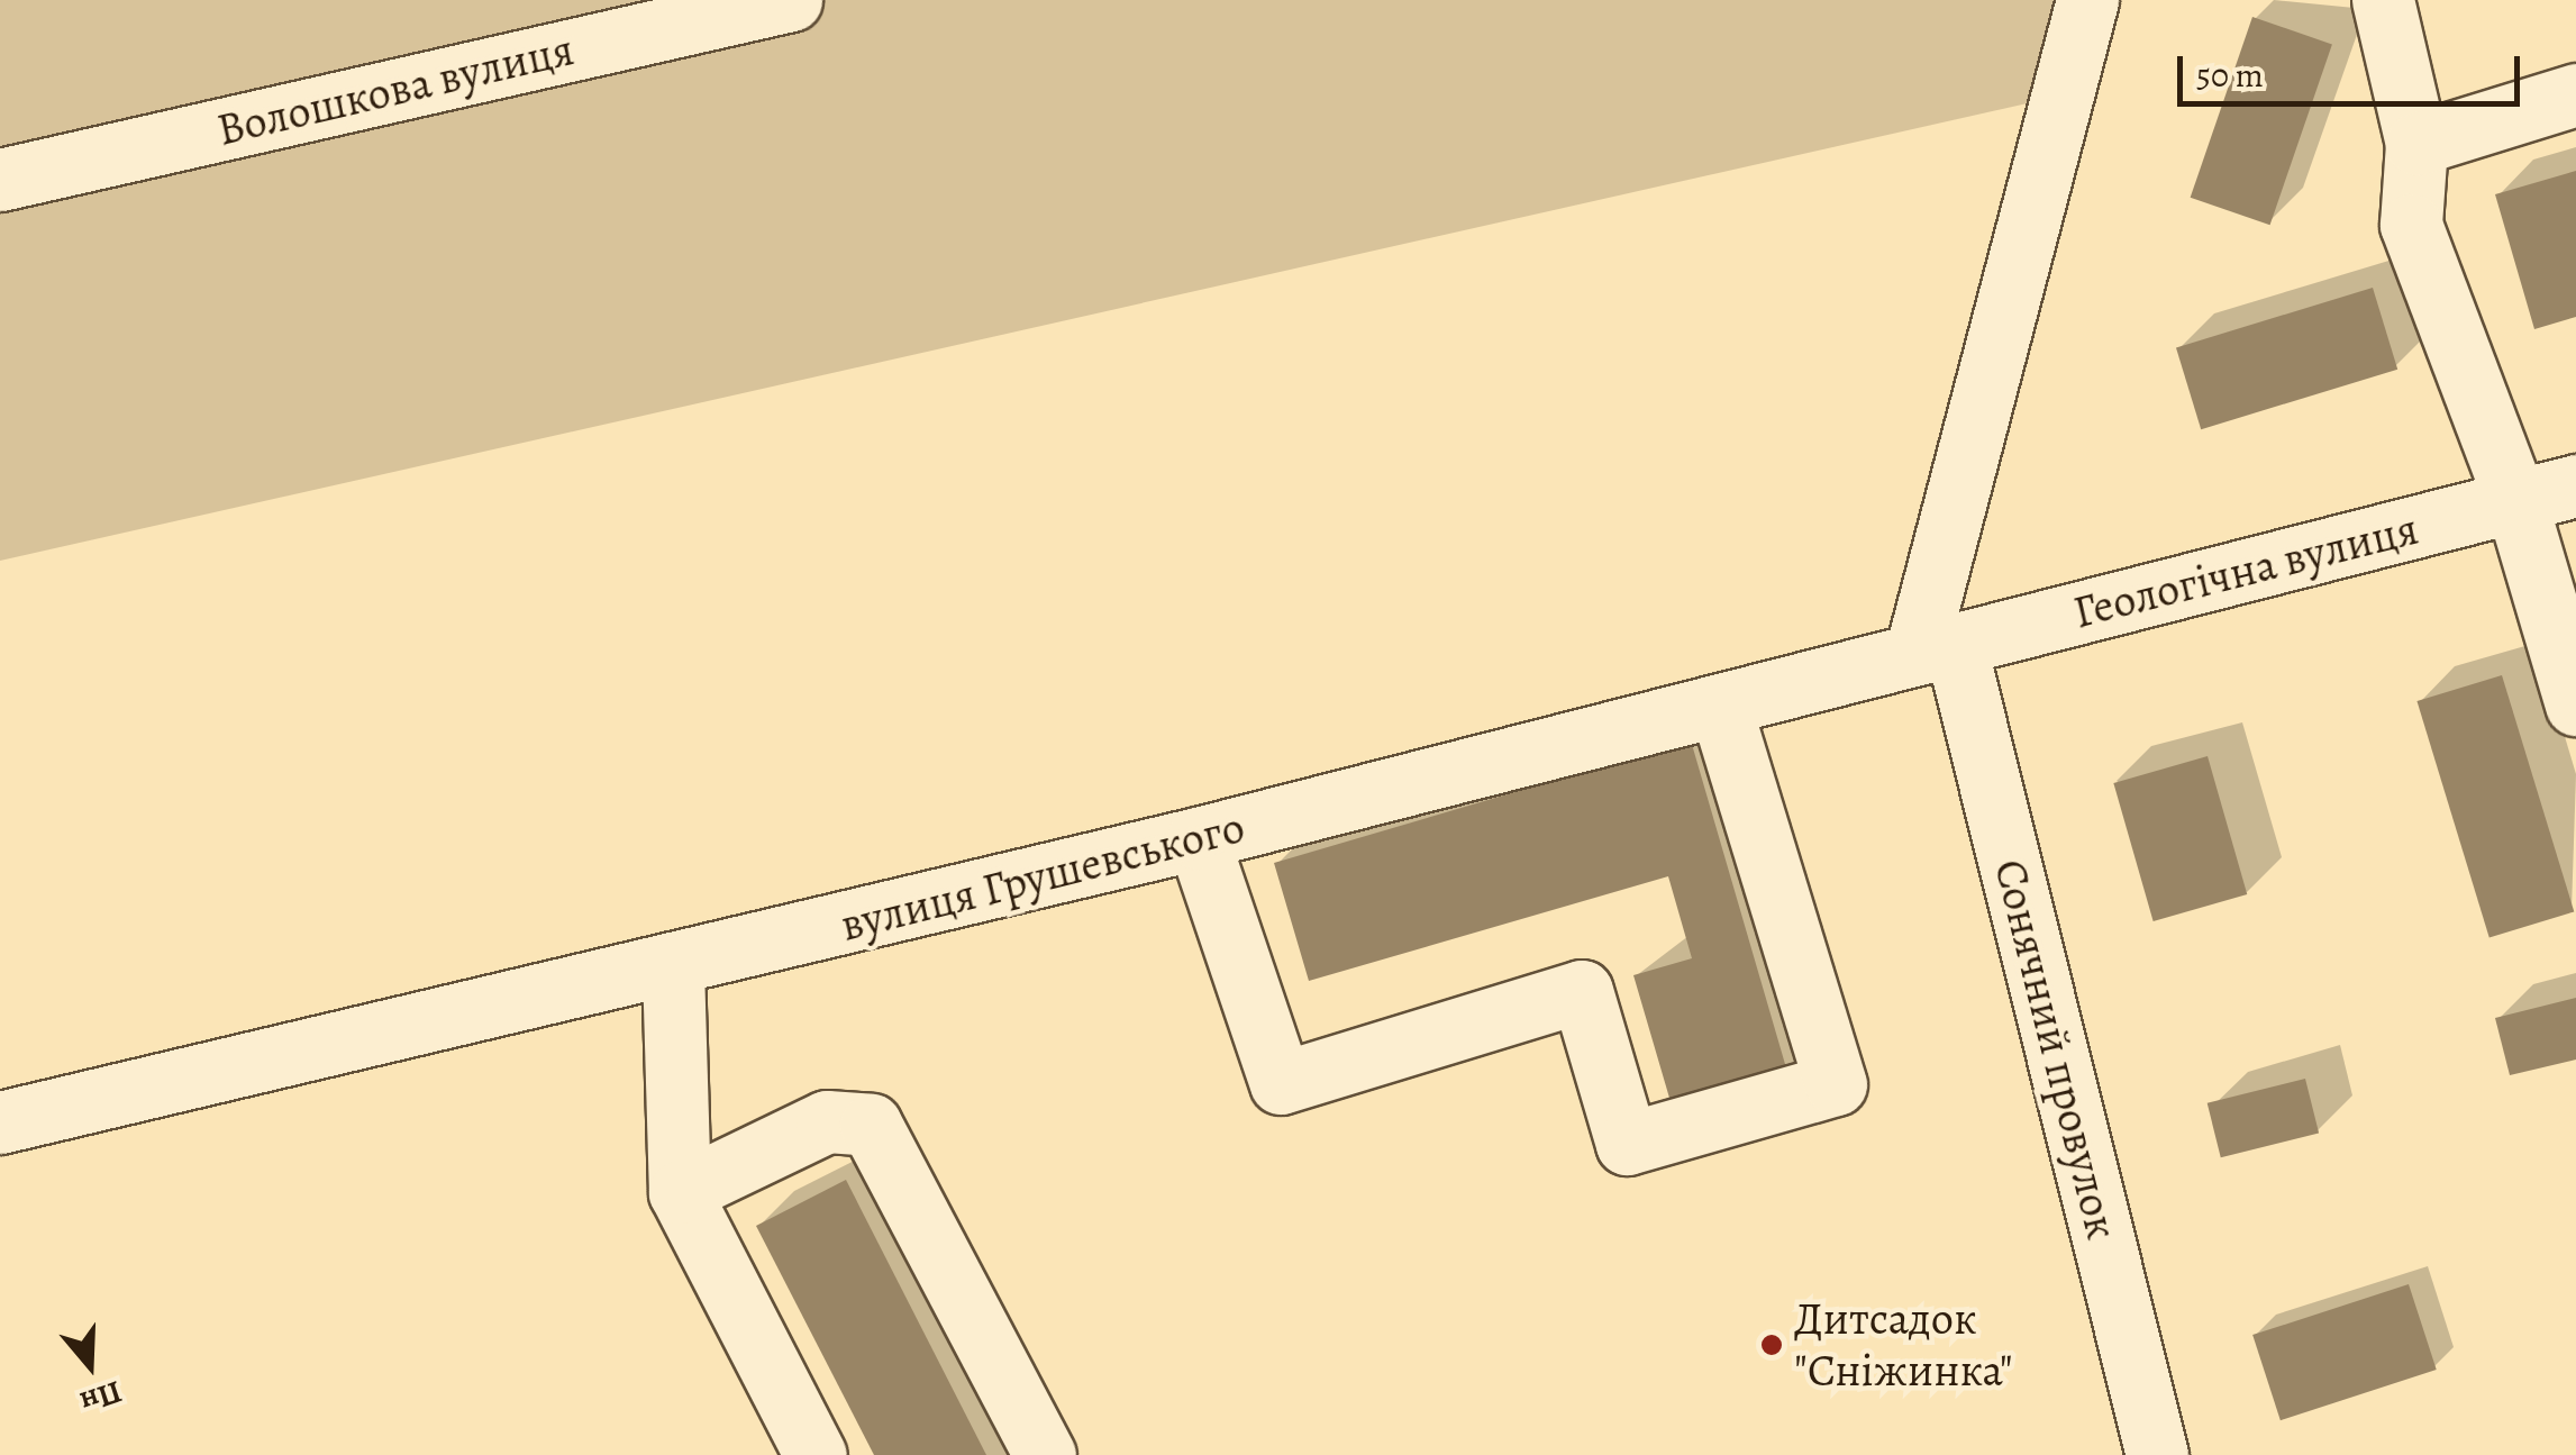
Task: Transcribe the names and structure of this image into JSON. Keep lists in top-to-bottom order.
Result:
{
  "streets": {
    "street": [
      "Волошкова вулиця",
      "Геологічна вулиця",
      "вулиця Грушевського",
      "Сонячний провулок"
    ]
  },
  "crossings": [
    ["Геологічна вулиця", "вулиця Грушевського"],
    ["Геологічна вулиця", "Сонячний провулок"],
    ["вулиця Грушевського", "Сонячний провулок"]
  ],
  "places": ["Дитсадок \"Сніжинка\""],
  "scale_bar": "50 m",
  "north": "bottom"
}
